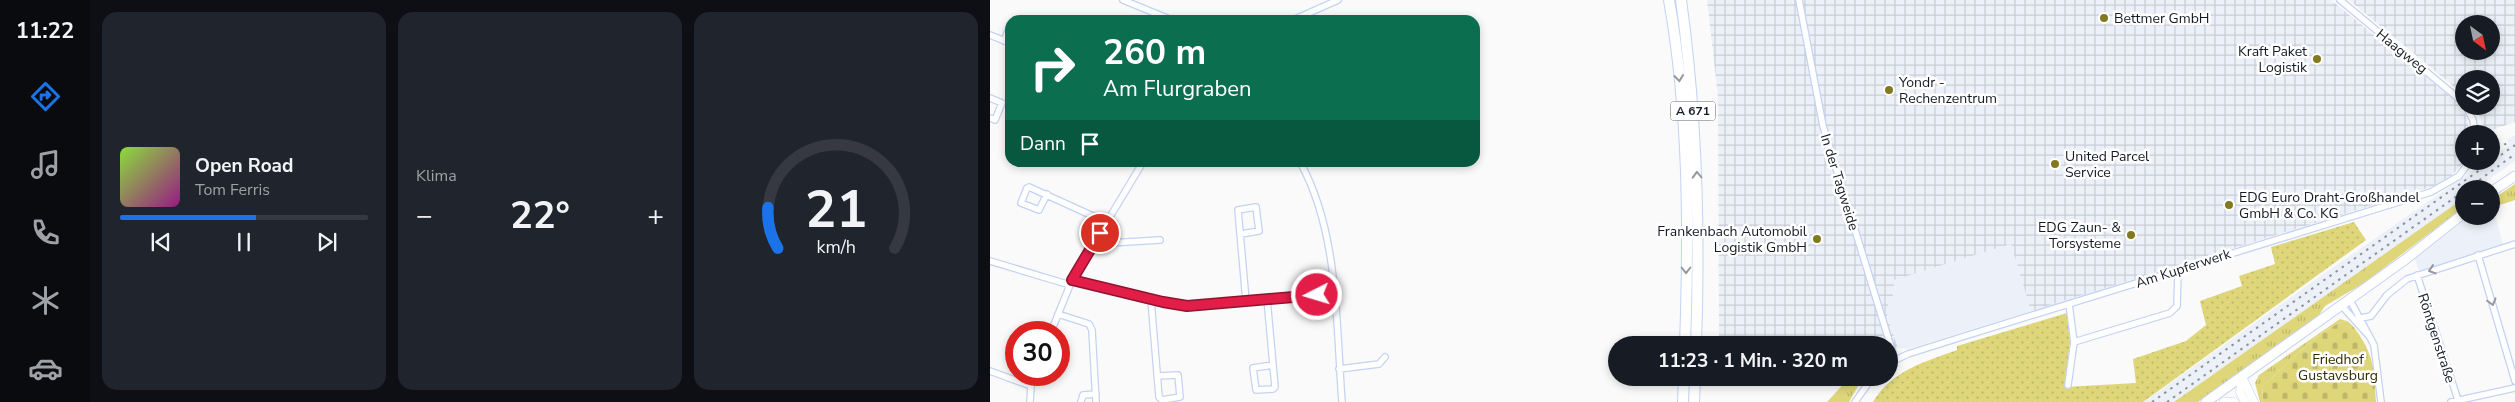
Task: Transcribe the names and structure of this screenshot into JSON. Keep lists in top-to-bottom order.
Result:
{
  "streets": {
    "highway": ["A 671"],
    "street": [
      "Haagweg",
      "In der Tagweide",
      "Am Kupferwerk",
      "Röntgenstraße"
    ]
  },
  "parks": ["Friedhof Gustavsburg"],
  "places": [
    "Bettmer GmbH",
    "Kraft Paket Logistik",
    "Yondr - Rechenzentrum",
    "United Parcel Service",
    "EDG Euro Draht-Großhandel GmbH & Co. KG",
    "EDG Zaun- & Torsysteme",
    "Frankenbach Automobil Logistik GmbH"
  ],
  "north": "bottom right",
  "page": {
    "tabs": "11:22",
    "tile": "Klima",
    "map_buttons": ["+", "−"],
    "turn": ["260 m", "Am Flurgraben"],
    "then": "Dann",
    "song": ["Open Road", "Tom Ferris"],
    "heat": ["−", "22°", "+"],
    "limit": "30",
    "trip": "11:23 · 1 Min. · 320 m",
    "gauge": ["21", "km/h"]
  }
}
